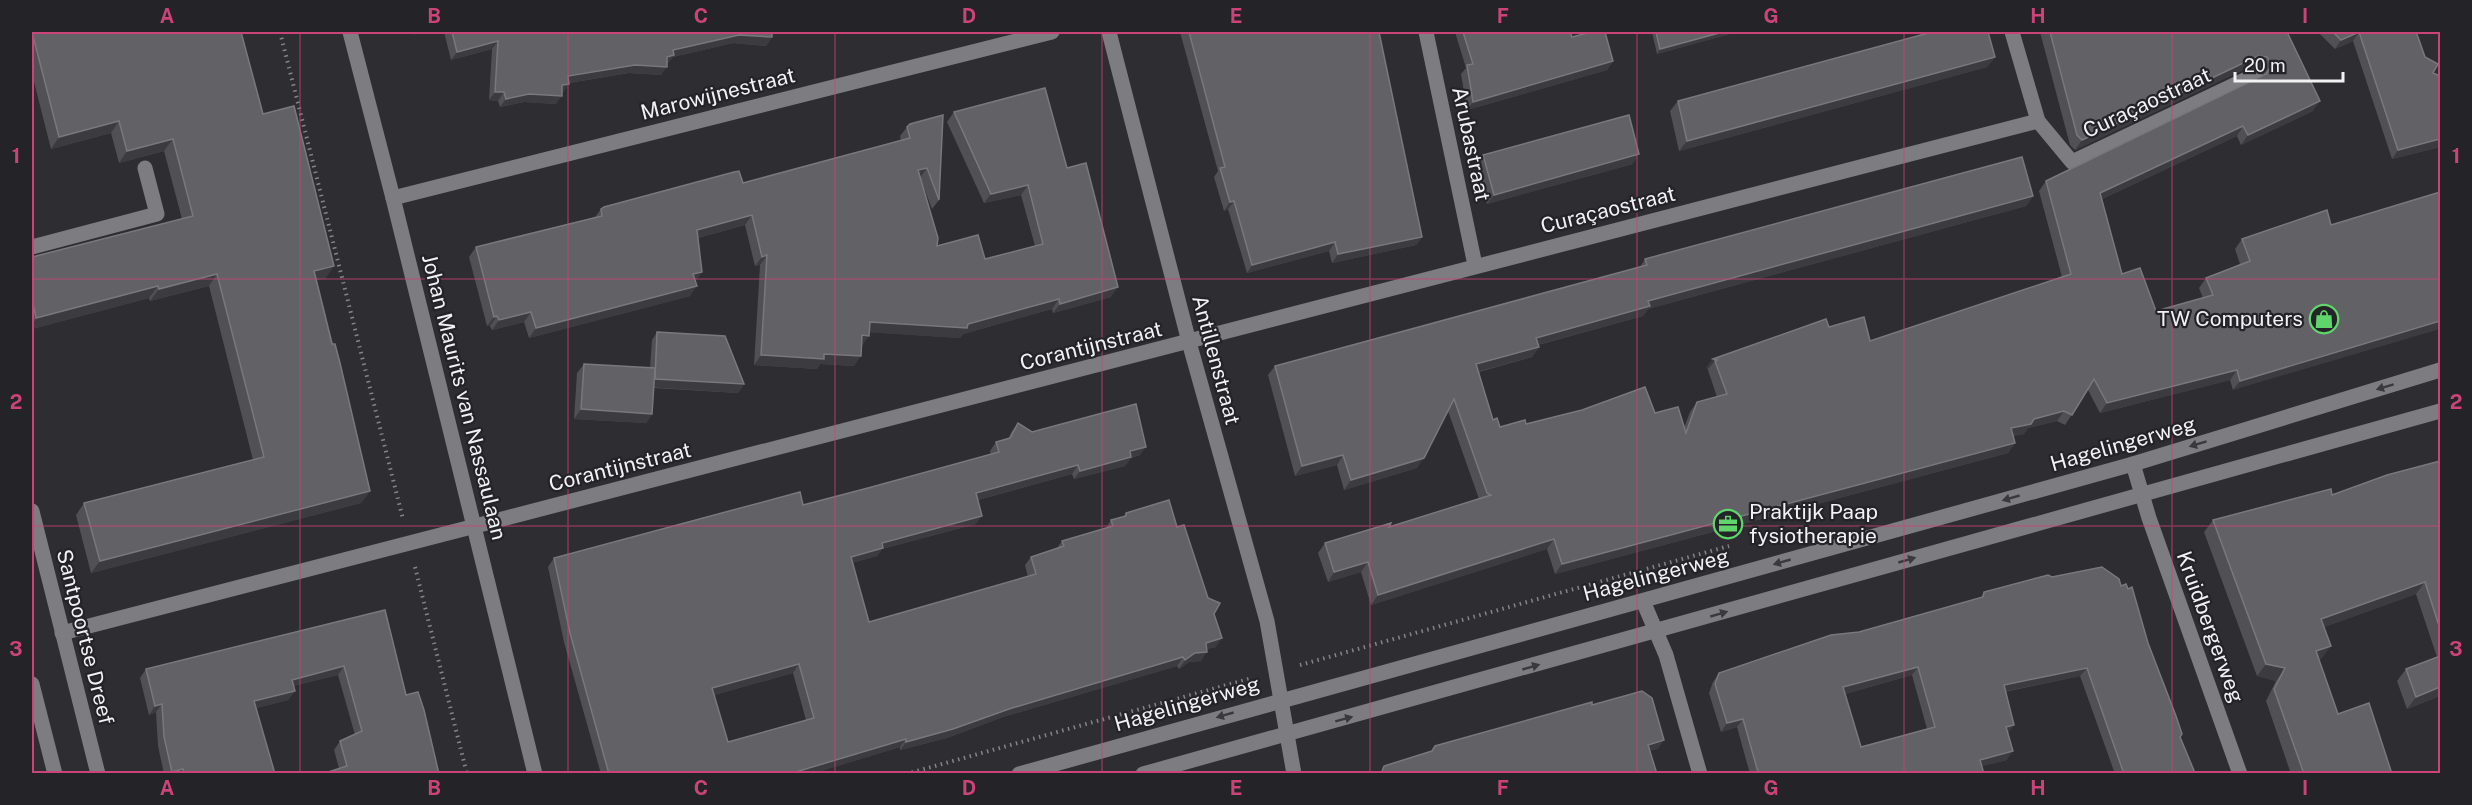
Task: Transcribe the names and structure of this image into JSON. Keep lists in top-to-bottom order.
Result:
{
  "streets": {
    "street": [
      "Marowijnestraat",
      "Curaçaostraat",
      "Arubastraat",
      "Corantijnstraat",
      "Antillenstraat",
      "Johan Maurits van Nassaulaan",
      "Hagelingerweg",
      "Kruidbergerweg",
      "Santpoortse Dreef"
    ]
  },
  "crossings": [
    ["Marowijnestraat", "Johan Maurits van Nassaulaan"],
    ["Curaçaostraat", "Arubastraat"],
    ["Curaçaostraat", "Corantijnstraat"],
    ["Curaçaostraat", "Antillenstraat"],
    ["Corantijnstraat", "Antillenstraat"],
    ["Corantijnstraat", "Johan Maurits van Nassaulaan"],
    ["Corantijnstraat", "Santpoortse Dreef"],
    ["Antillenstraat", "Hagelingerweg"],
    ["Hagelingerweg", "Kruidbergerweg"]
  ],
  "places": {
    "shop": ["TW Computers"],
    "office": ["Praktijk Paap fysiotherapie"]
  },
  "scale_bar": "20 m",
  "grid": {
    "columns": [
      "A",
      "B",
      "C",
      "D",
      "E",
      "F",
      "G",
      "H",
      "I"
    ],
    "rows": ["1", "2", "3"]
  }
}
